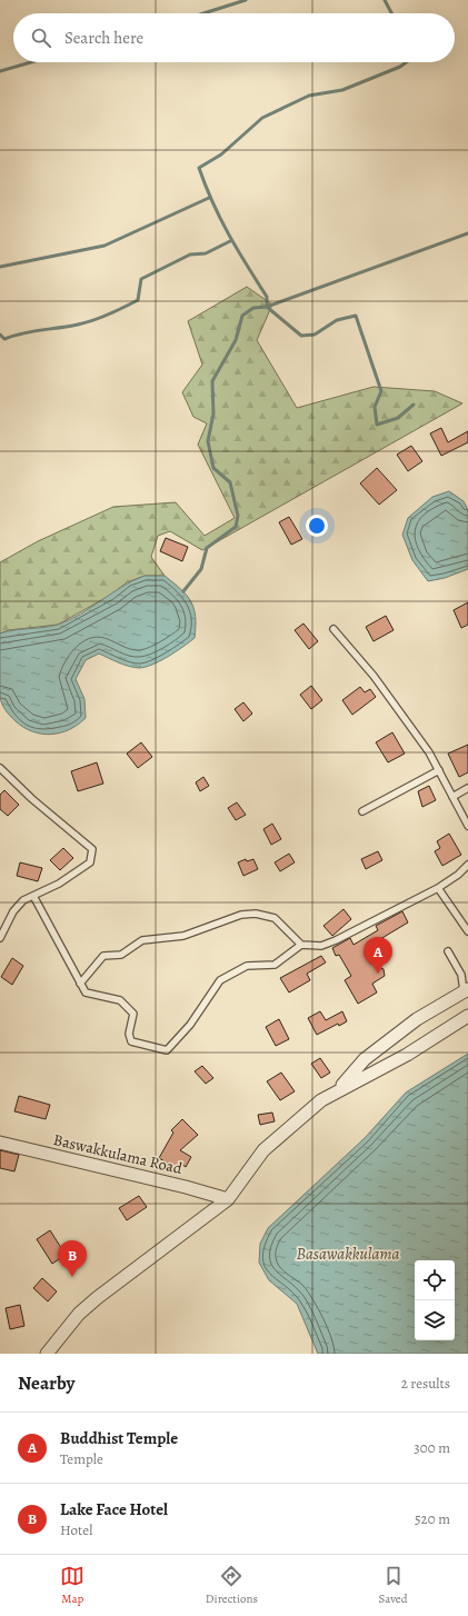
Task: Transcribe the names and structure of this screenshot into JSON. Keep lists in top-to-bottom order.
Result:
{
  "streets": {
    "street": ["Baswakkulama Road"]
  },
  "water": ["Basawakkulama"],
  "page": {
    "search": "Search here",
    "pins": ["A", "B"],
    "heading": ["Nearby", "2 results"],
    "list": [
      {
        "mark": "A",
        "name": "Buddhist Temple",
        "note": "Temple",
        "value": "300 m"
      },
      {
        "mark": "B",
        "name": "Lake Face Hotel",
        "note": "Hotel",
        "value": "520 m"
      }
    ],
    "nav": ["Map", "Directions", "Saved"]
  }
}
